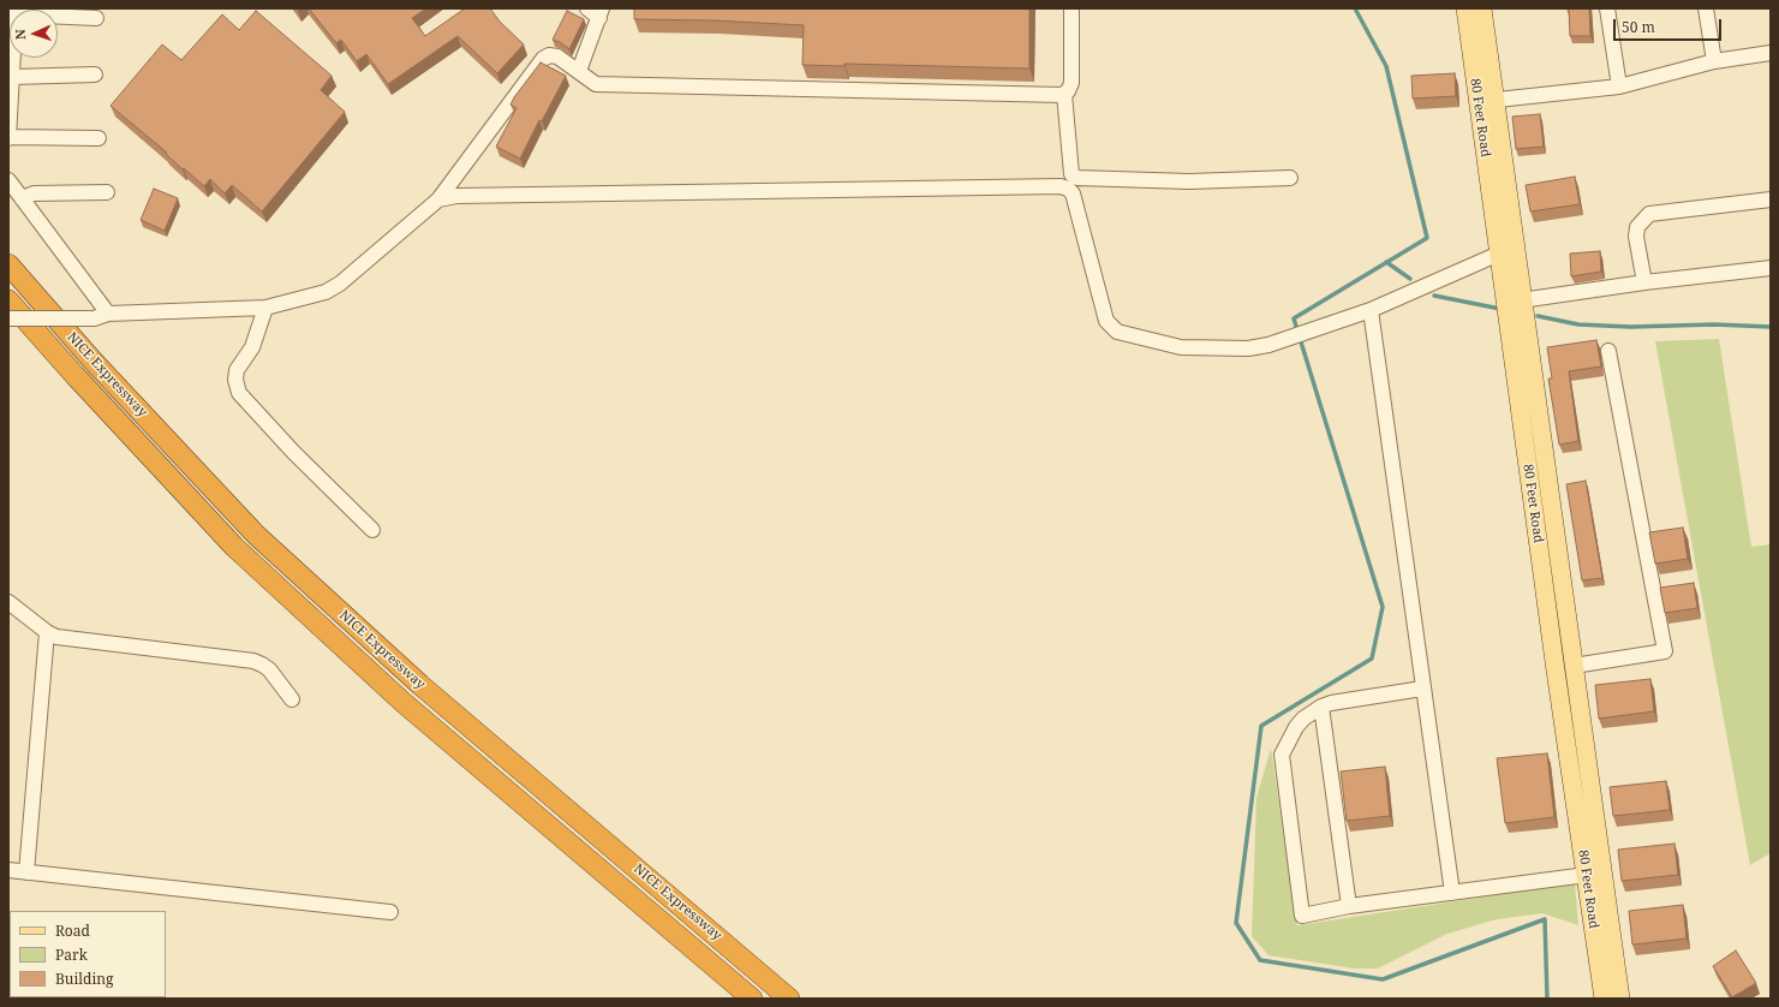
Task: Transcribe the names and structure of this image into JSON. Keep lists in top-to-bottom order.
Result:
{
  "streets": {
    "highway": ["NICE Expressway"],
    "main road": ["80 Feet Road"]
  },
  "legend": ["Road", "Park", "Building"],
  "scale_bar": "50 m",
  "north": "left"
}
